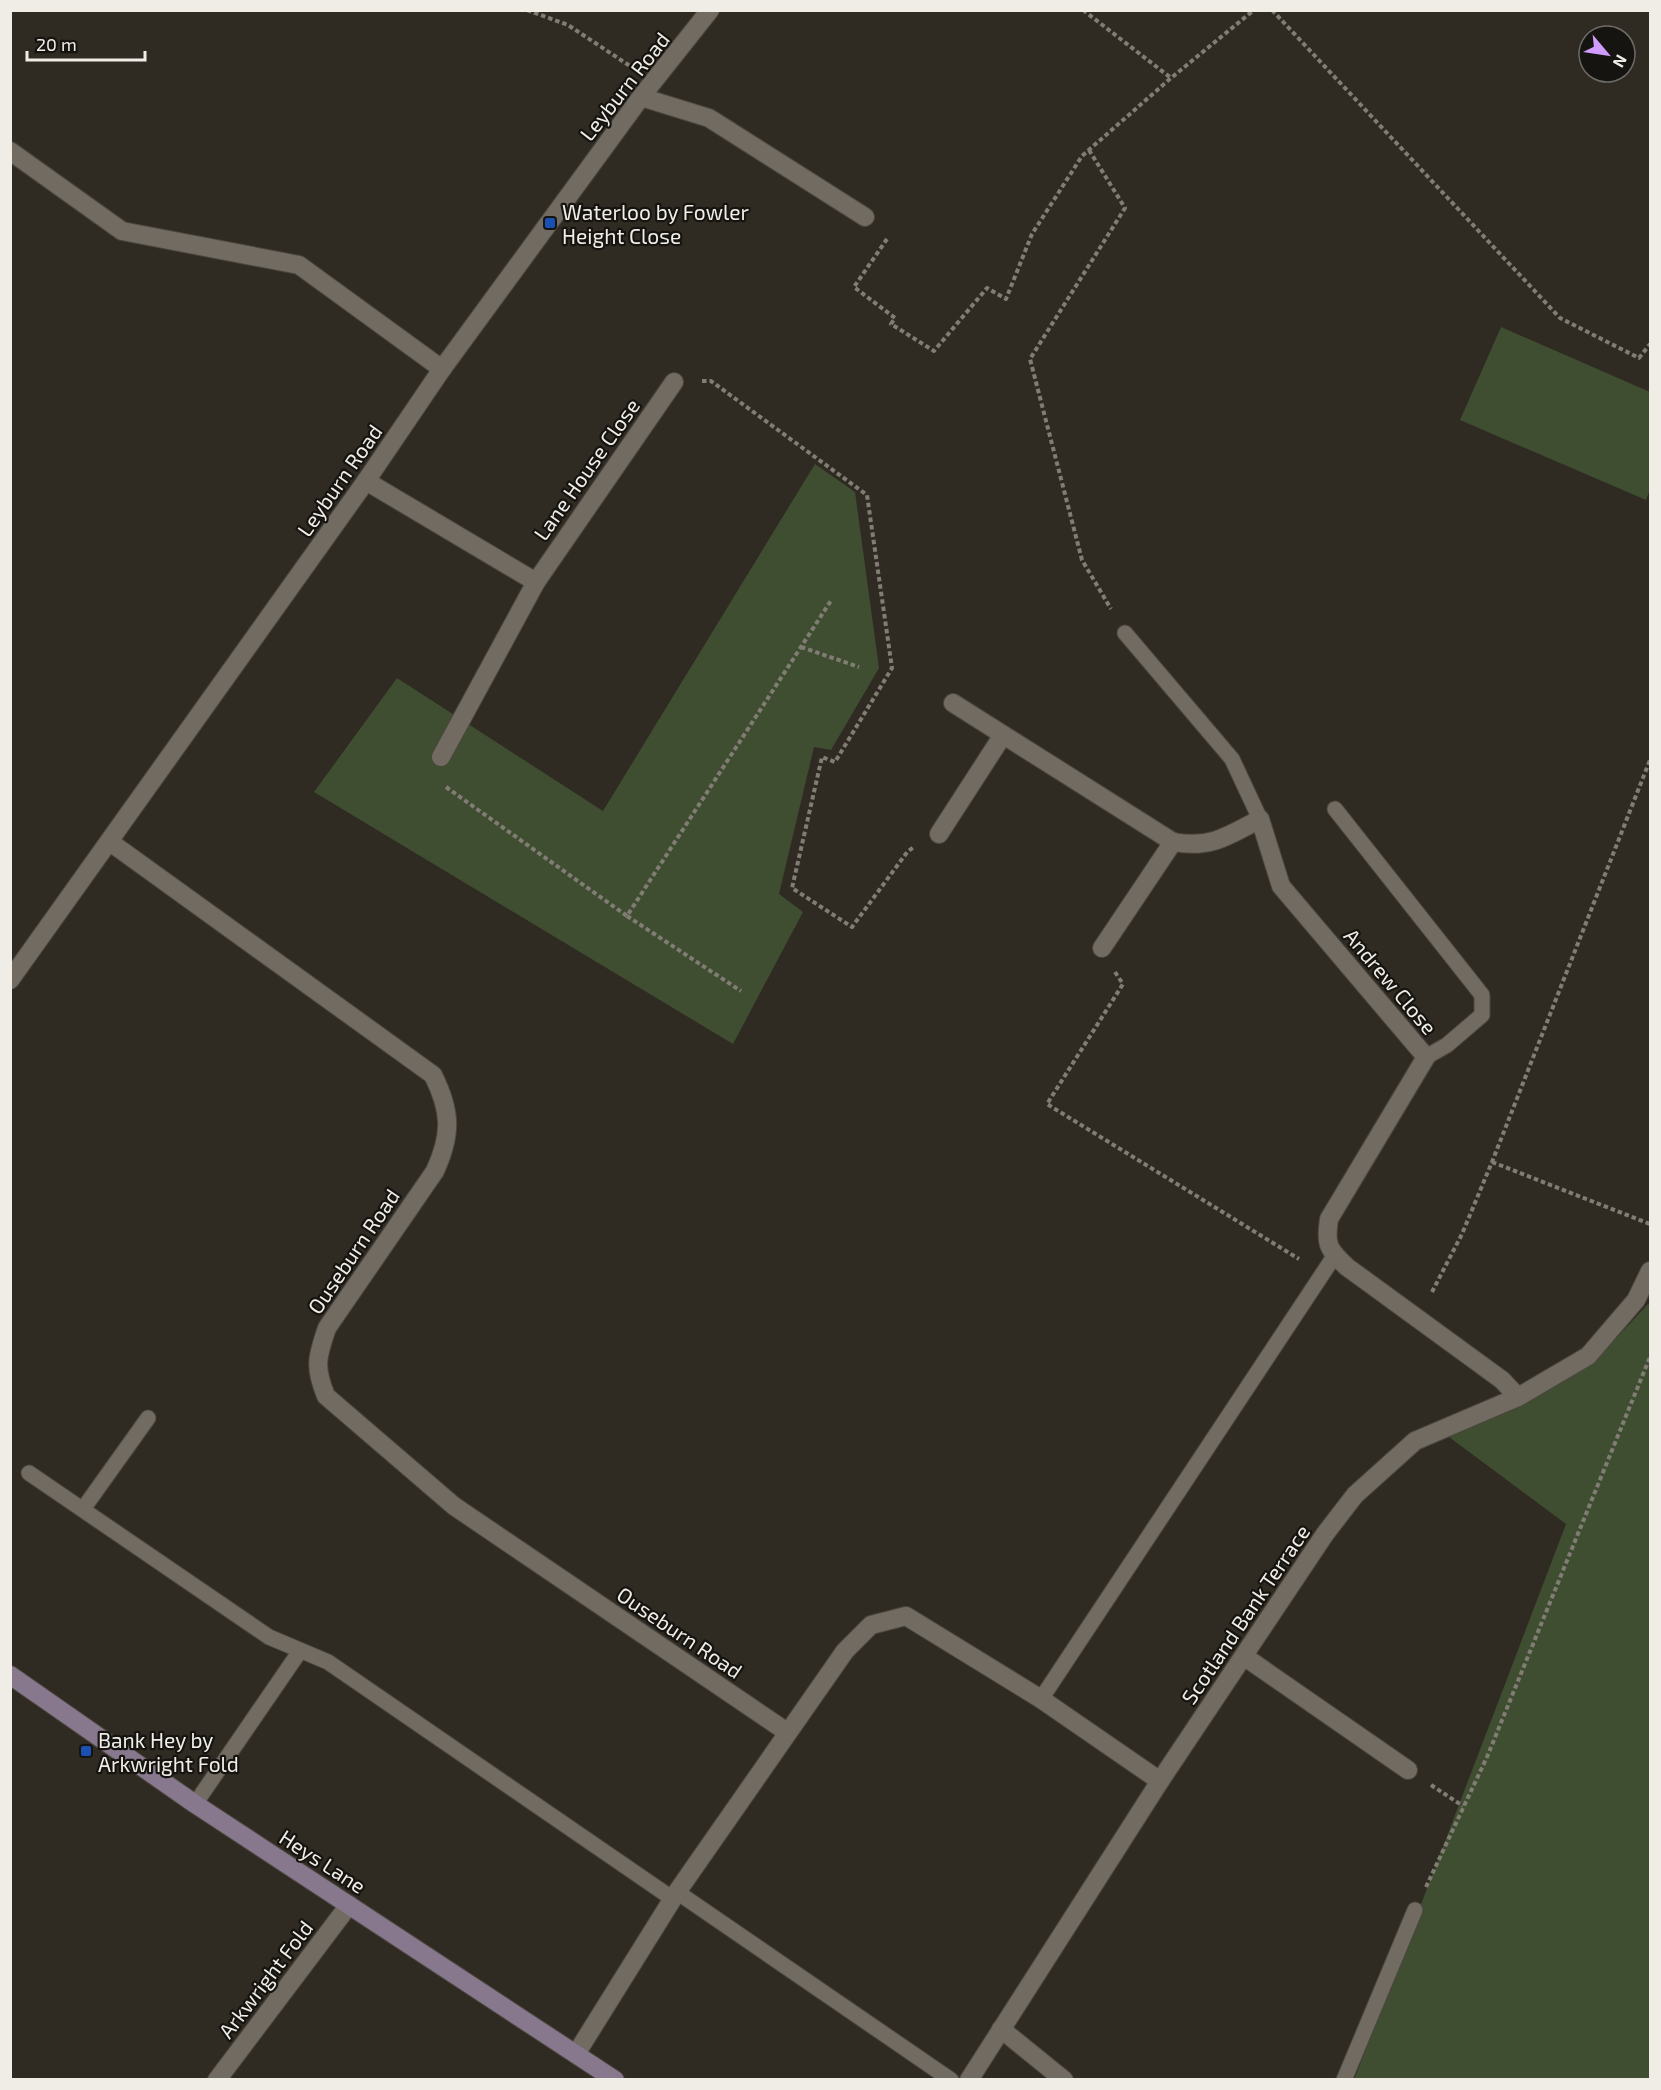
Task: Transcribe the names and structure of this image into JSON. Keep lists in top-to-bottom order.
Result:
{
  "streets": {
    "street": [
      "Leyburn Road",
      "Lane House Close",
      "Andrew Close",
      "Ouseburn Road",
      "Scotland Bank Terrace",
      "Heys Lane",
      "Arkwright Fold"
    ]
  },
  "crossings": [
    ["Leyburn Road", "Ouseburn Road"],
    ["Heys Lane", "Arkwright Fold"]
  ],
  "places": {
    "transit": ["Waterloo by Fowler Height Close", "Bank Hey by Arkwright Fold"]
  },
  "scale_bar": "20 m",
  "north": "bottom right"
}
